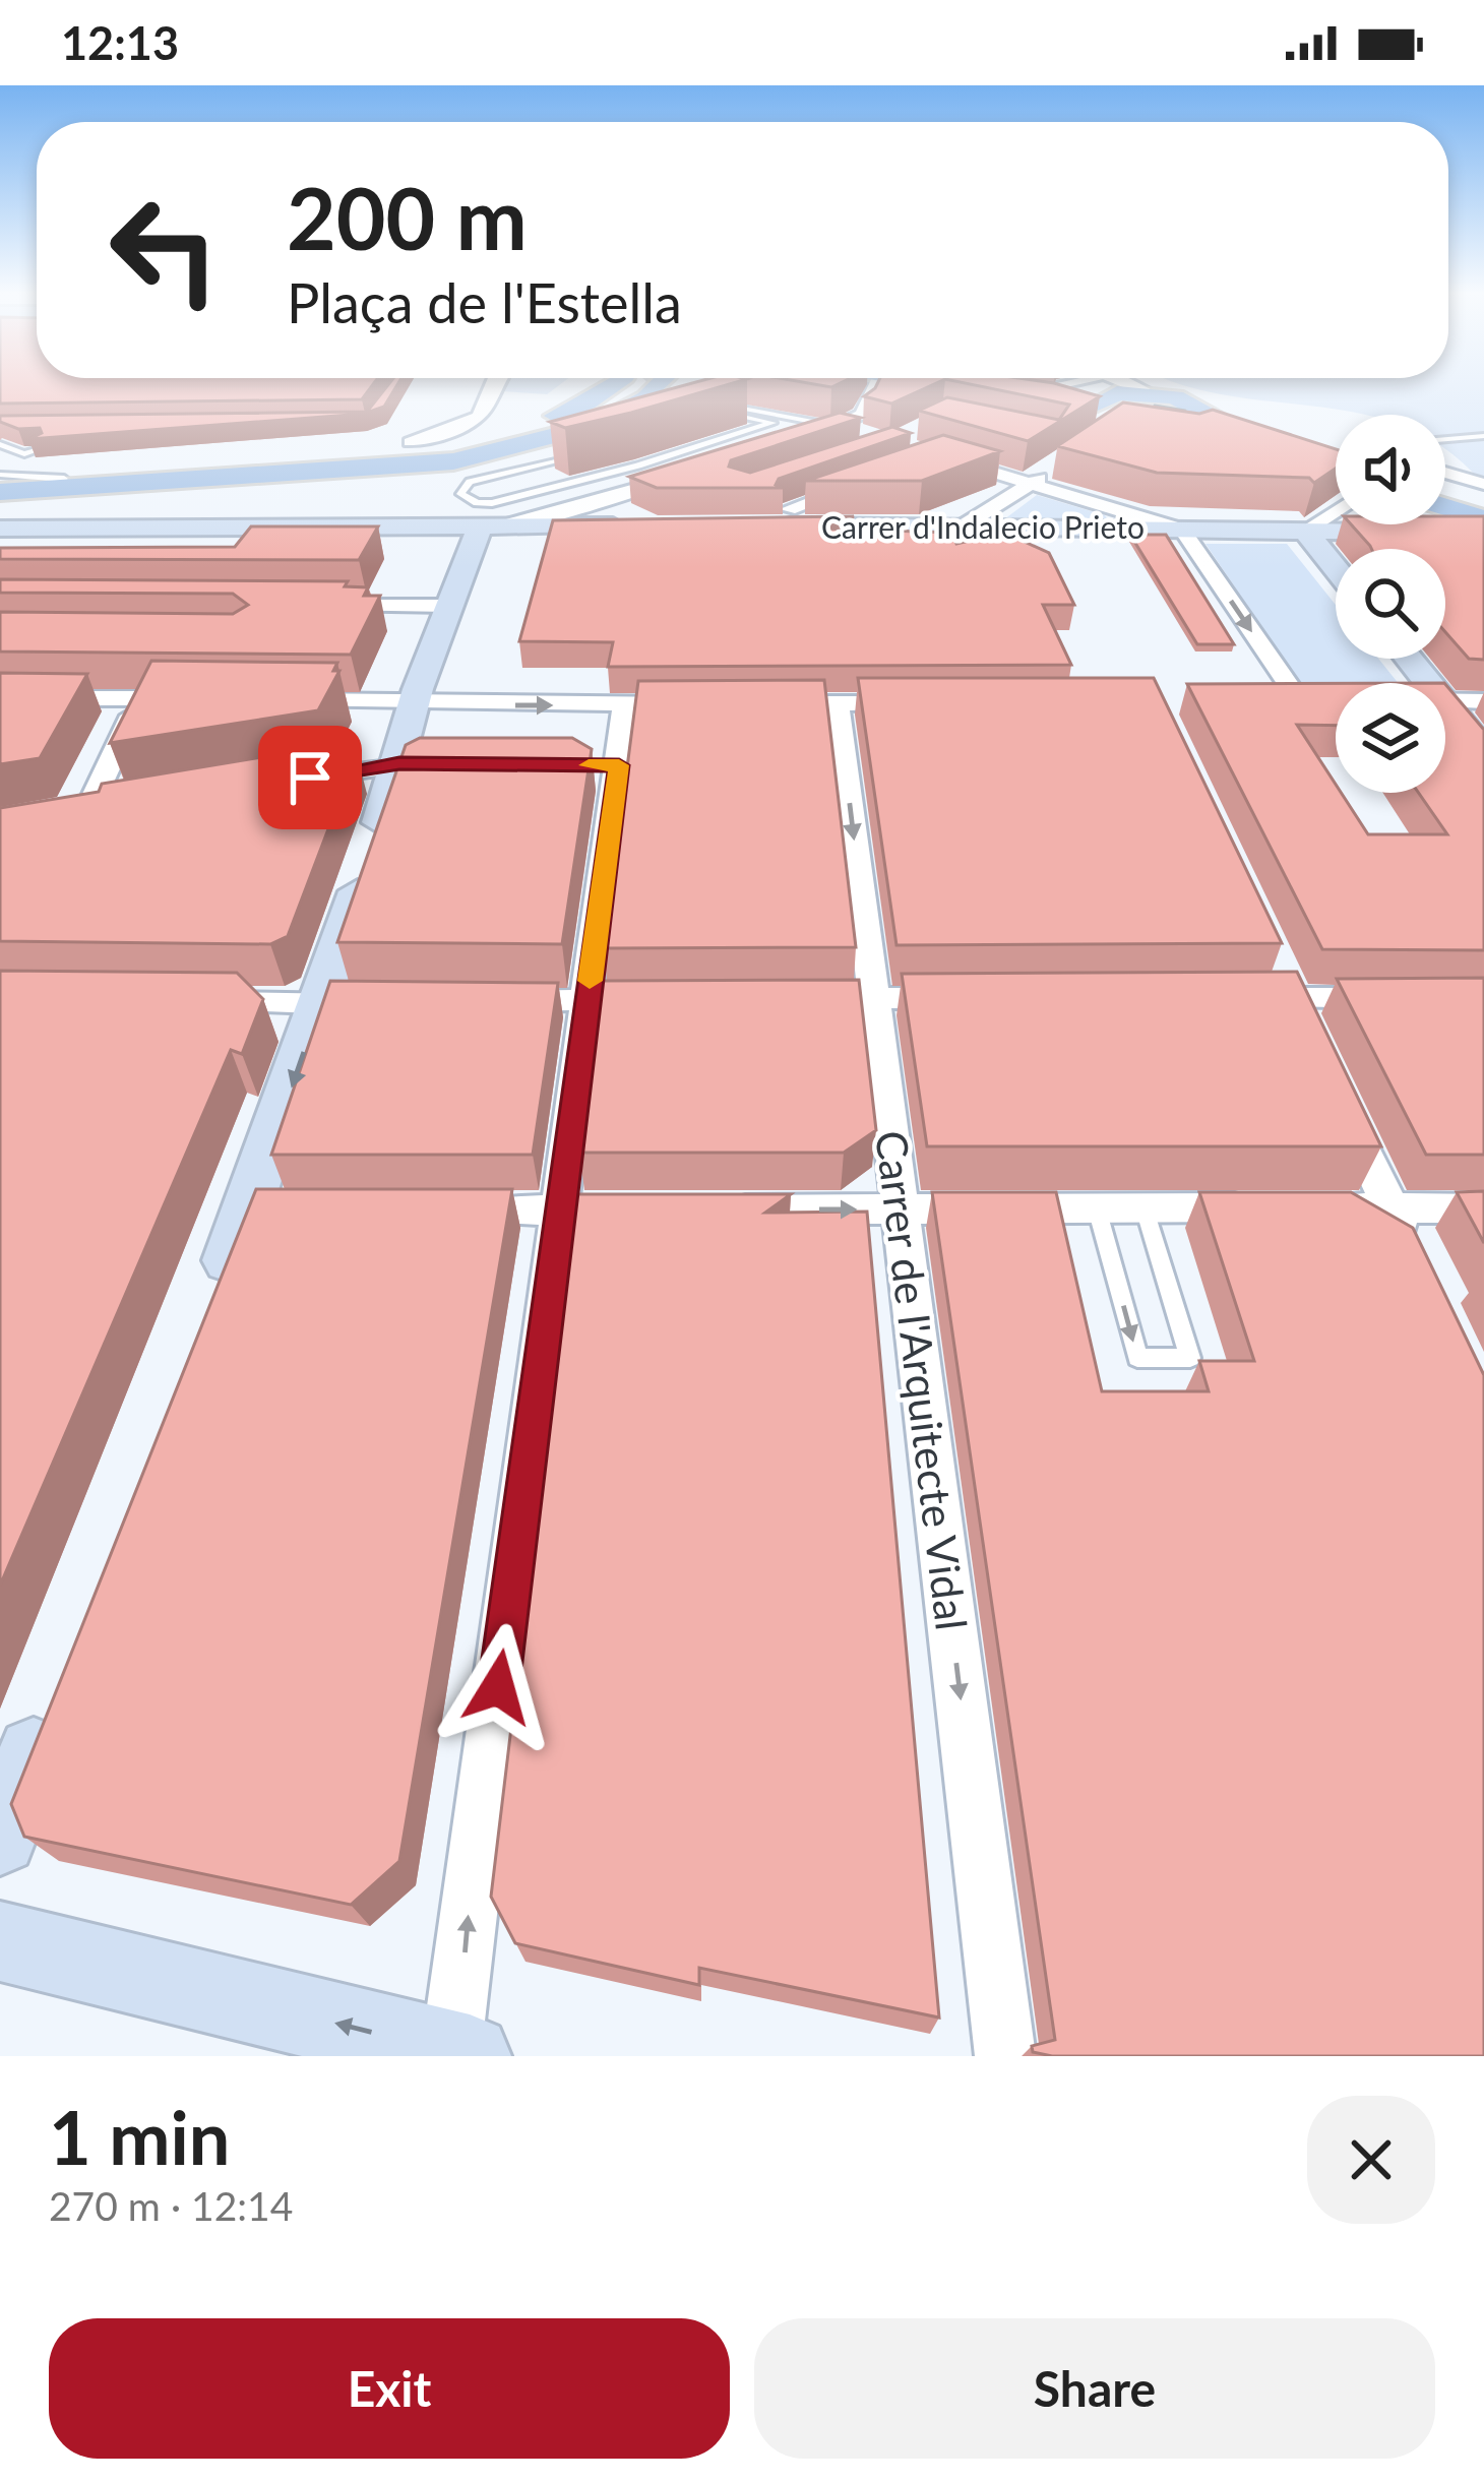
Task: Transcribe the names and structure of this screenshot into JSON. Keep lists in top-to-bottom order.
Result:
{
  "streets": {
    "street": ["Carrer d'Indalecio Prieto", "Carrer de l'Arquitecte Vidal"]
  },
  "one_way": ["Carrer de l'Arquitecte Vidal"],
  "page": {
    "status": "12:13",
    "turn": ["200 m", "Plaça de l'Estella"],
    "heading": ["1 min", "270 m · 12:14"],
    "buttons": ["Exit", "Share"]
  }
}
